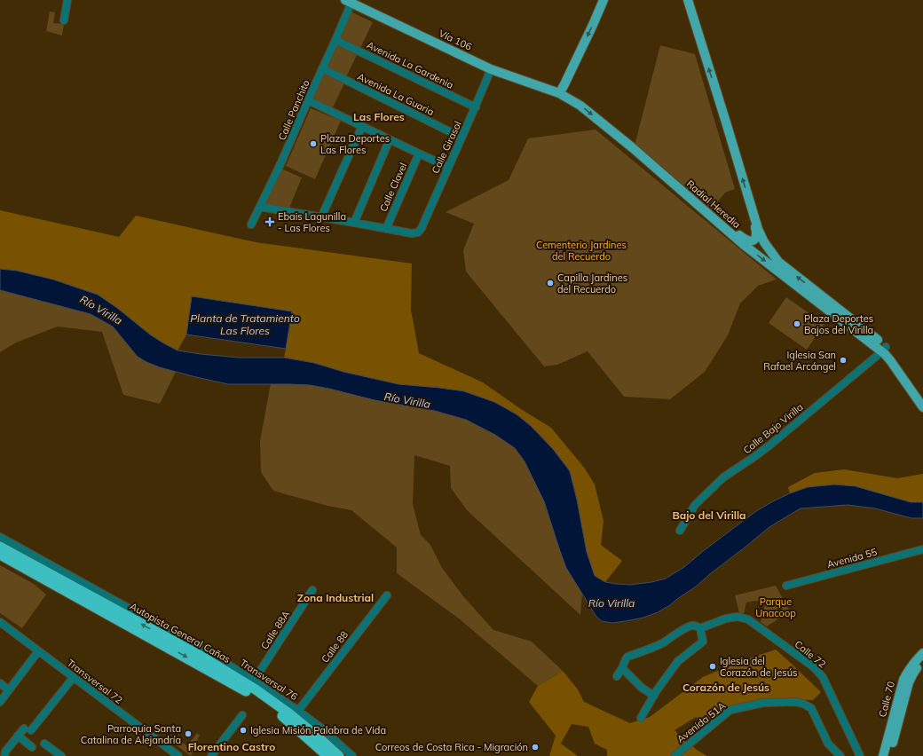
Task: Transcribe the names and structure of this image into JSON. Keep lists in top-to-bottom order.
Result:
{
  "streets": {
    "highway": ["Autopista General Cañas"],
    "main road": ["Vía 106", "Radial Heredia", "Calle 70"],
    "street": [
      "Avenida La Gardenia",
      "Avenida La Guaria",
      "Calle Panchito",
      "Calle Girasol",
      "Calle Clavel",
      "Calle Bajo Virilla",
      "Avenida 55",
      "Calle 88A",
      "Calle 88",
      "Calle 72",
      "Transversal 76",
      "Transversal 72",
      "Avenida 51A"
    ]
  },
  "crossings": [
    ["Vía 106", "Calle Panchito"],
    ["Vía 106", "Calle Girasol"],
    ["Vía 106", "Radial Heredia"],
    ["Avenida La Gardenia", "Calle Panchito"],
    ["Avenida La Gardenia", "Calle Girasol"],
    ["Avenida La Guaria", "Calle Panchito"],
    ["Avenida La Guaria", "Calle Girasol"],
    ["Calle Girasol", "Calle Clavel"],
    ["Radial Heredia", "Calle Bajo Virilla"],
    ["Calle 88A", "Transversal 76"],
    ["Calle 88", "Transversal 76"]
  ],
  "districts": [
    "Las Flores",
    "Bajo del Virilla",
    "Zona Industrial",
    "Corazón de Jesús",
    "Florentino Castro"
  ],
  "water": ["Río Virilla", "Planta de Tratamiento Las Flores"],
  "parks": ["Cementerio Jardines del Recuerdo", "Parque Unacoop"],
  "places": {
    "other": [
      "Plaza Deportes Las Flores",
      "Capilla Jardines del Recuerdo",
      "Plaza Deportes Bajos del Virilla",
      "Iglesia San Rafael Arcángel",
      "Iglesia del Corazón de Jesús",
      "Iglesia Misión Palabra de Vida",
      "Parroquia Santa Catalina de Alejandría",
      "Correos de Costa Rica - Migración"
    ],
    "health": ["Ebais Lagunilla - Las Flores"]
  }
}
